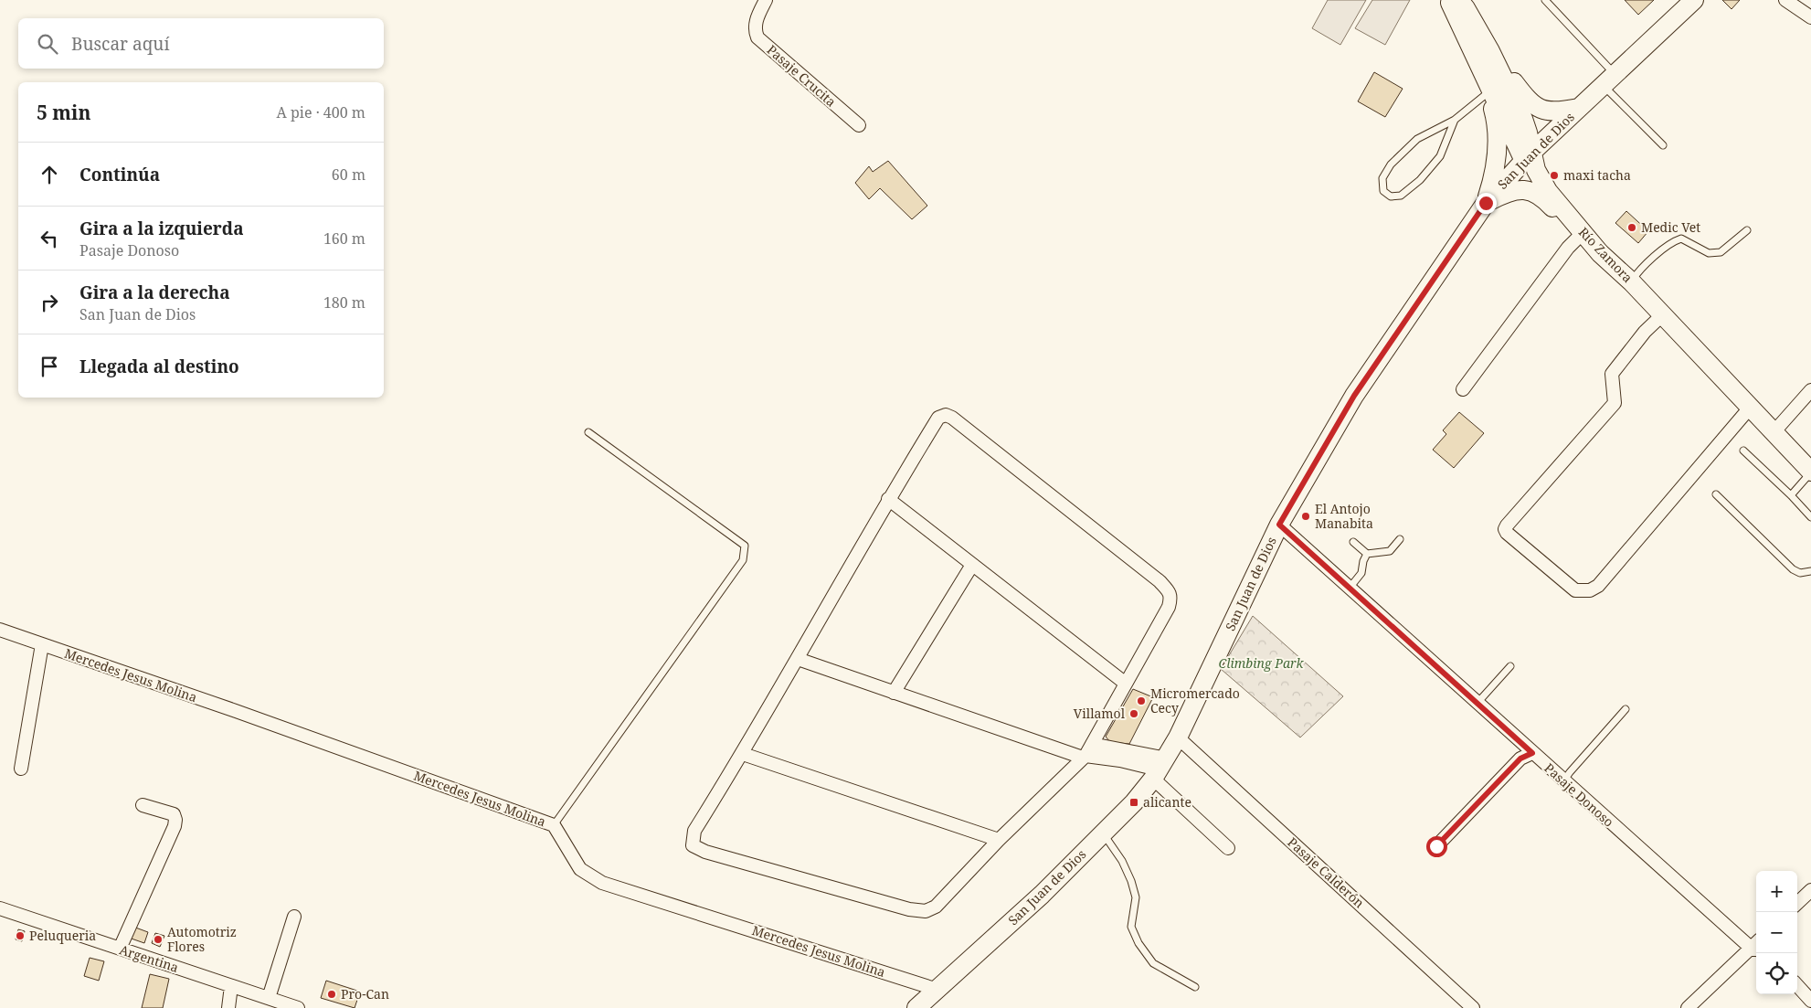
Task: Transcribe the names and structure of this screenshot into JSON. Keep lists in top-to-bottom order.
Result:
{
  "streets": {
    "street": [
      "Pasaje Crucita",
      "San Juan de Dios",
      "Río Zamora",
      "Mercedes Jesus Molina",
      "Pasaje Donoso",
      "Pasaje Calderón",
      "Argentina"
    ]
  },
  "crossings": [
    ["San Juan de Dios", "Río Zamora"],
    ["San Juan de Dios", "Mercedes Jesus Molina"],
    ["San Juan de Dios", "Pasaje Donoso"],
    ["San Juan de Dios", "Pasaje Calderón"]
  ],
  "parks": ["Climbing Park"],
  "places": {
    "other": [
      "maxi tacha",
      "Medic Vet",
      "El Antojo Manabita",
      "Micromercado Cecy",
      "Villamol",
      "Peluqueria",
      "Automotriz Flores",
      "Pro-Can"
    ],
    "transit": ["alicante"]
  },
  "page": {
    "search": "Buscar aquí",
    "heading": ["5 min", "A pie · 400 m"],
    "list": [
      ["Continúa", "60 m"],
      ["Gira a la izquierda", "Pasaje Donoso", "160 m"],
      ["Gira a la derecha", "San Juan de Dios", "180 m"],
      "Llegada al destino"
    ],
    "map_buttons": ["+", "−"]
  }
}
